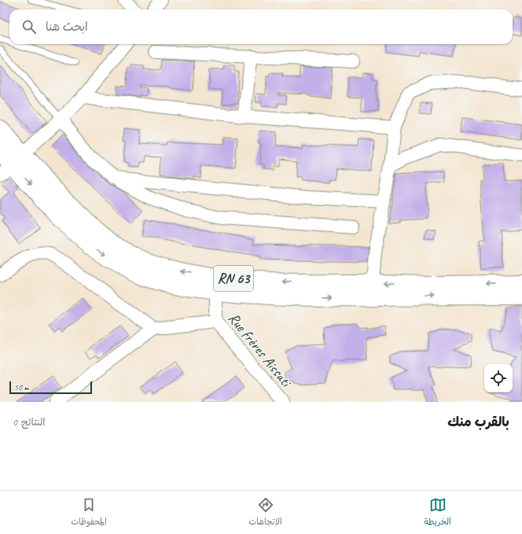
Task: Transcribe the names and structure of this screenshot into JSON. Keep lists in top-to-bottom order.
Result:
{
  "streets": {
    "main road": ["RN 63"],
    "street": ["Rue frères Aissati"]
  },
  "crossings": [
    ["RN 63", "Rue frères Aissati"]
  ],
  "scale_bar": "50 m",
  "page": {
    "search": "ابحث هنا",
    "scale": "50 m",
    "heading": ["بالقرب منك", "النتائج: 0"],
    "nav": ["الخريطة", "الاتجاهات", "المحفوظات"]
  }
}
